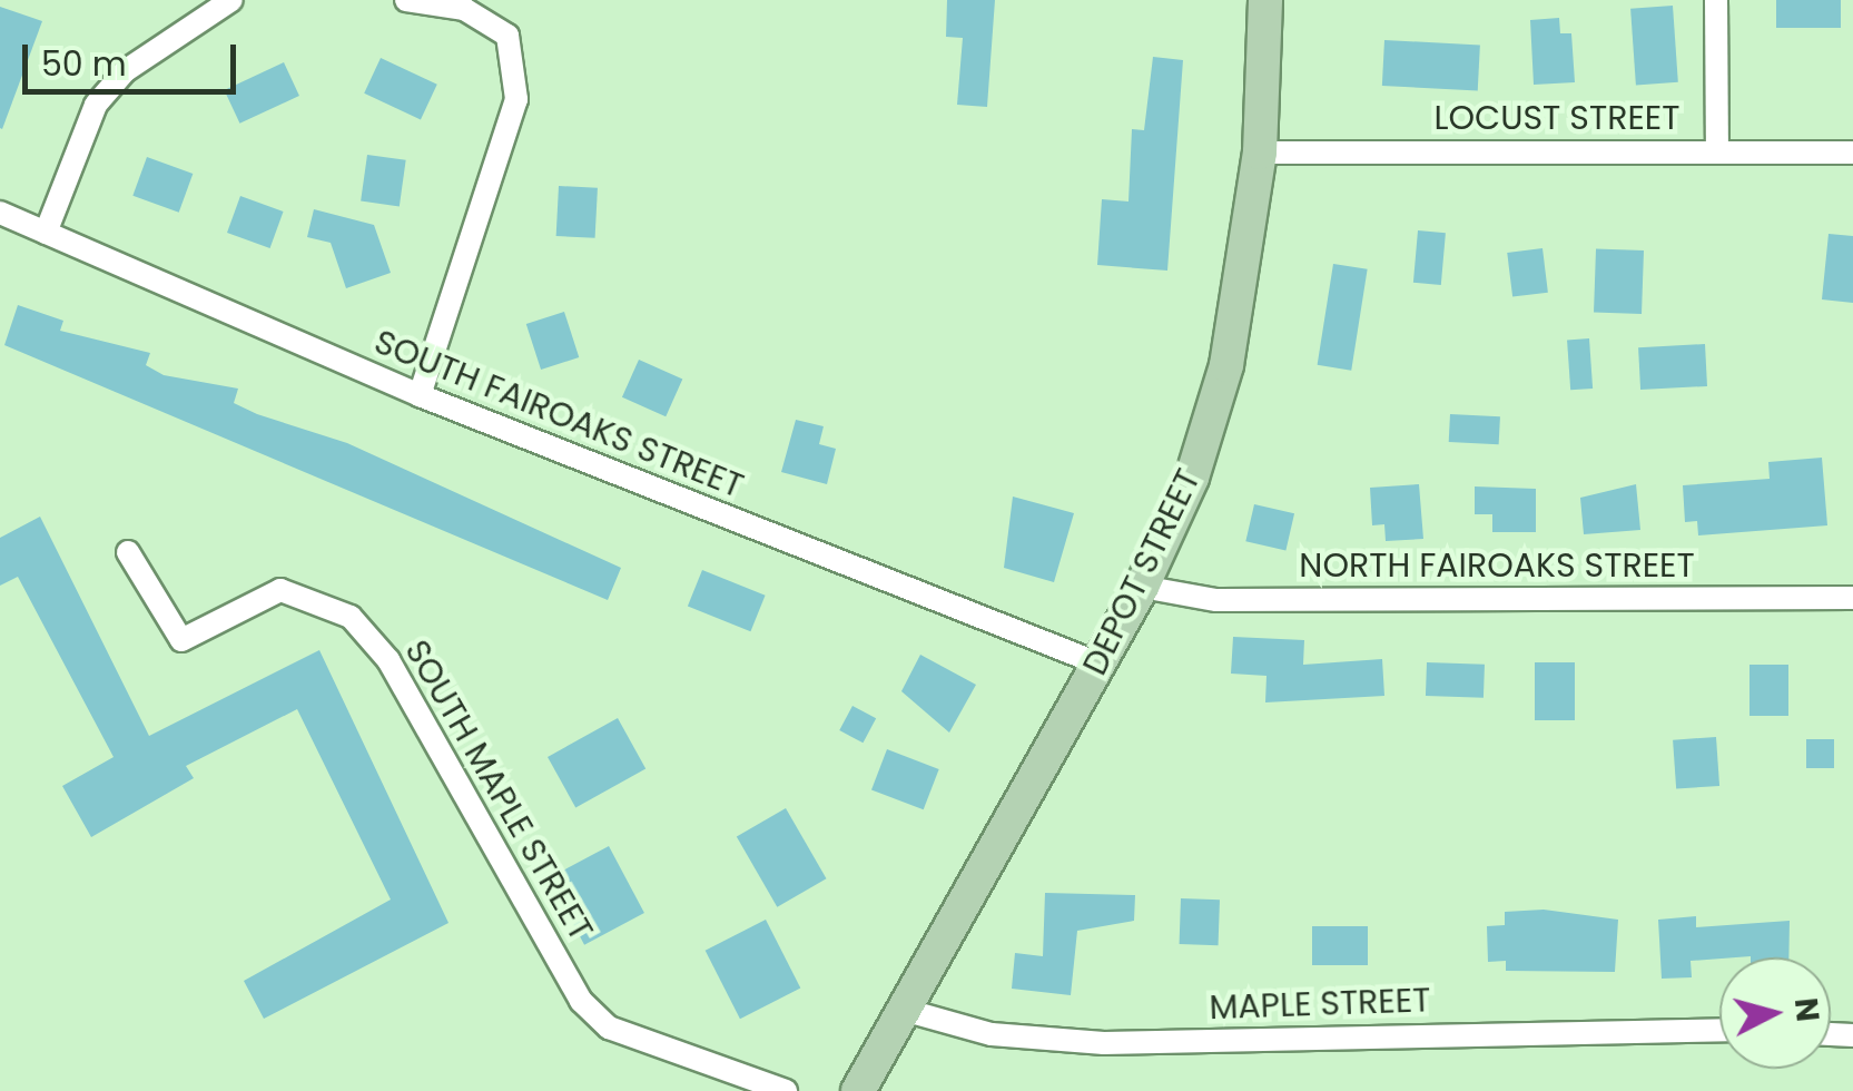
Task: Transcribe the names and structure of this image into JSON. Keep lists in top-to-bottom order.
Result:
{
  "streets": {
    "main road": ["DEPOT STREET"],
    "street": [
      "LOCUST STREET",
      "SOUTH FAIROAKS STREET",
      "NORTH FAIROAKS STREET",
      "SOUTH MAPLE STREET",
      "MAPLE STREET"
    ]
  },
  "crossings": [
    ["LOCUST STREET", "DEPOT STREET"],
    ["SOUTH FAIROAKS STREET", "DEPOT STREET"],
    ["NORTH FAIROAKS STREET", "DEPOT STREET"],
    ["DEPOT STREET", "MAPLE STREET"]
  ],
  "scale_bar": "50 m",
  "north": "right"
}
